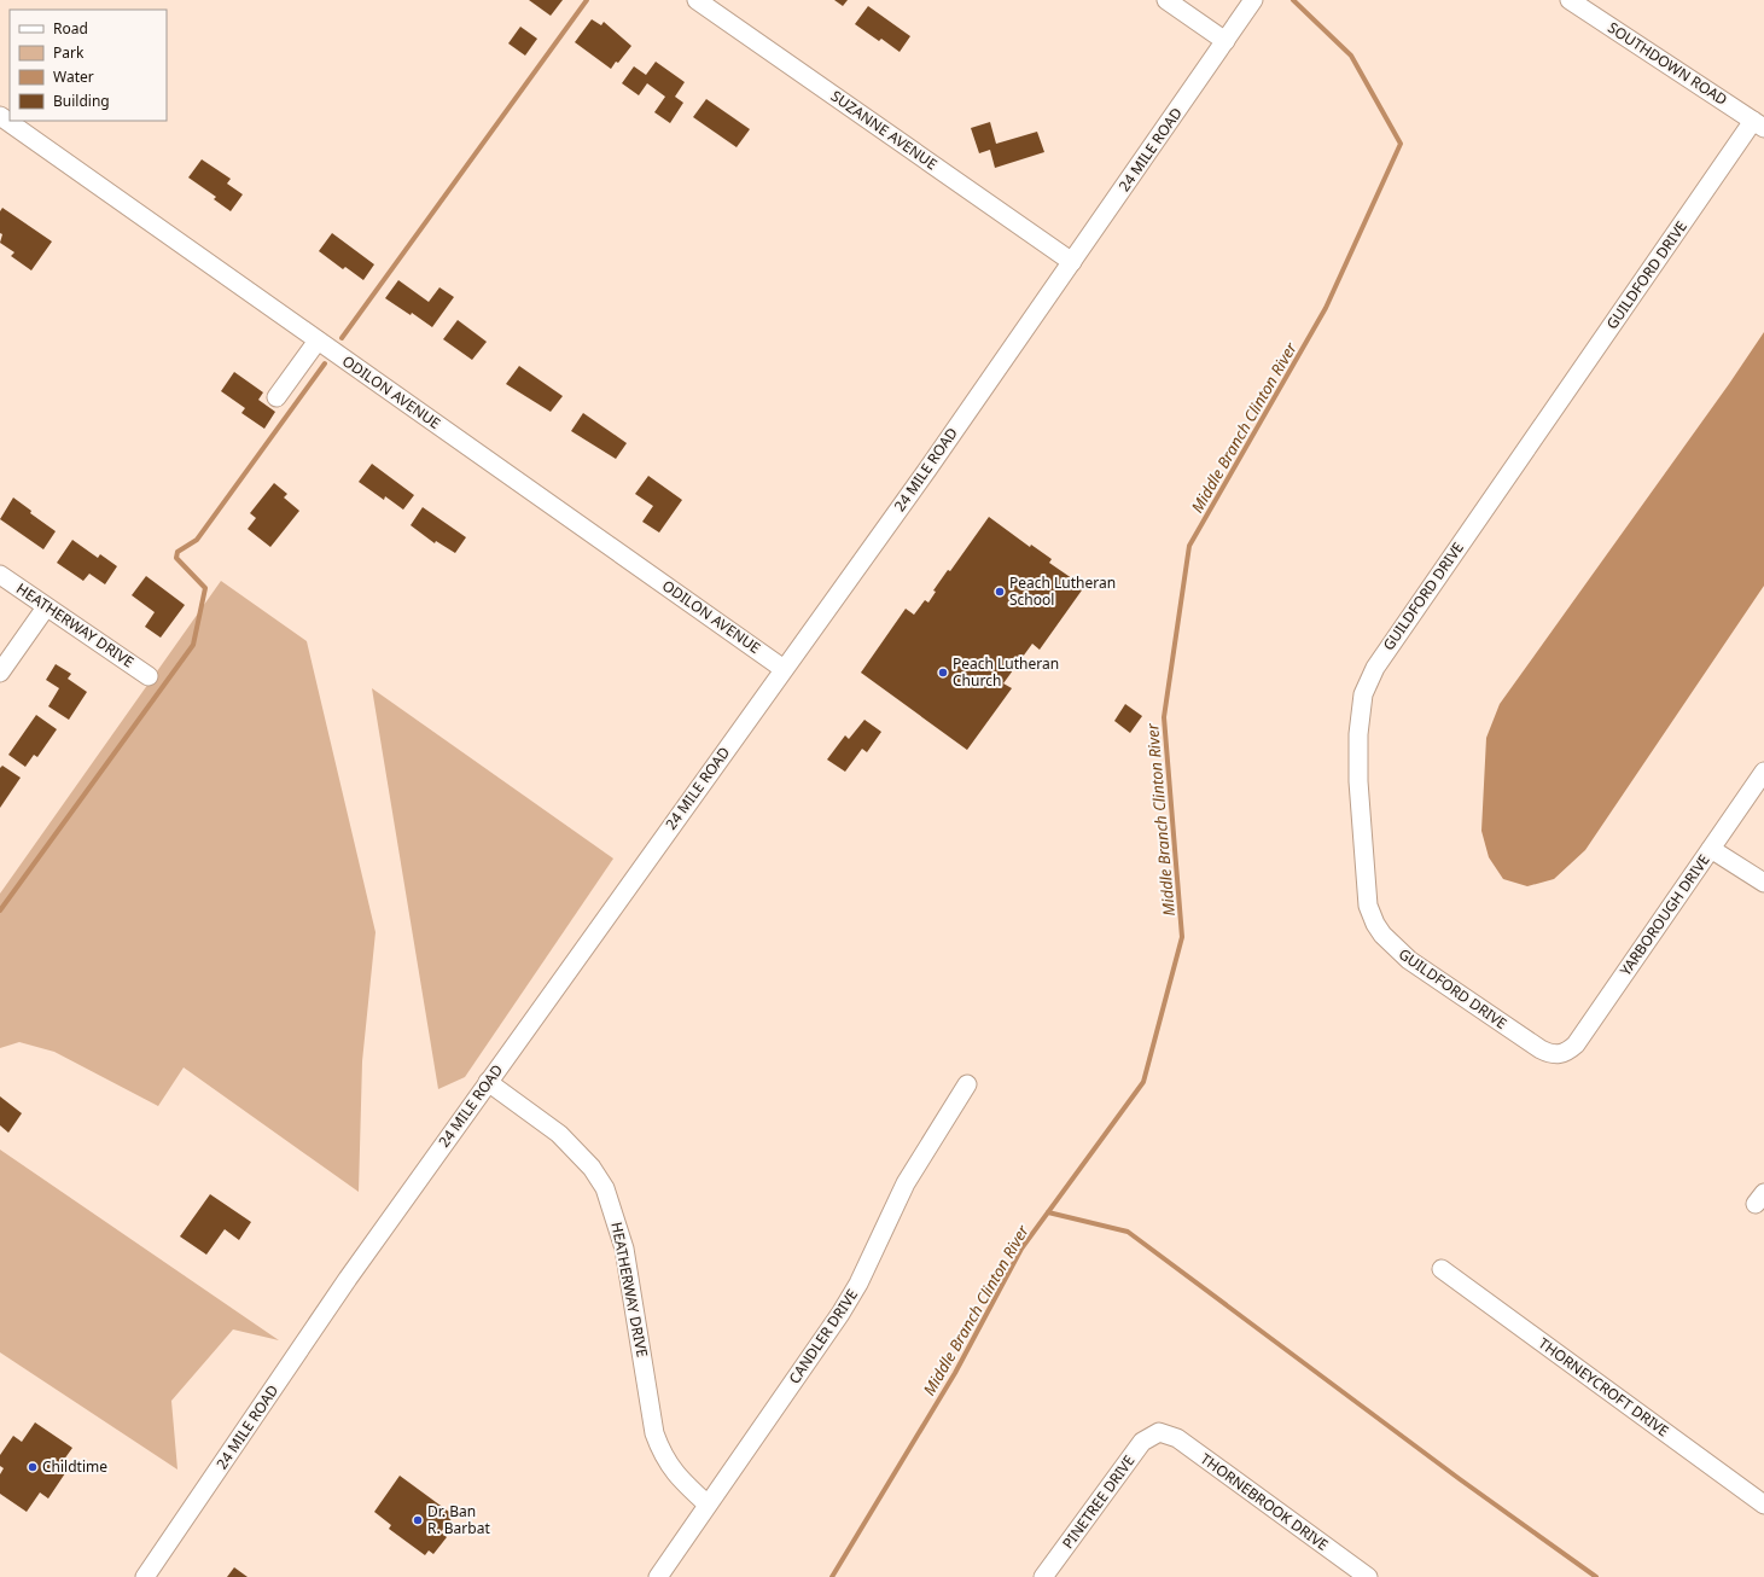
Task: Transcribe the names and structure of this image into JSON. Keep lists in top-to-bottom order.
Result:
{
  "streets": {
    "street": [
      "SOUTHDOWN ROAD",
      "SUZANNE AVENUE",
      "24 MILE ROAD",
      "GUILDFORD DRIVE",
      "ODILON AVENUE",
      "HEATHERWAY DRIVE",
      "YARBOROUGH DRIVE",
      "CANDLER DRIVE",
      "THORNEYCROFT DRIVE",
      "PINETREE DRIVE",
      "THORNEBROOK DRIVE"
    ]
  },
  "crossings": [
    ["SOUTHDOWN ROAD", "GUILDFORD DRIVE"],
    ["SUZANNE AVENUE", "24 MILE ROAD"],
    ["24 MILE ROAD", "ODILON AVENUE"],
    ["24 MILE ROAD", "HEATHERWAY DRIVE"],
    ["GUILDFORD DRIVE", "YARBOROUGH DRIVE"],
    ["HEATHERWAY DRIVE", "CANDLER DRIVE"],
    ["PINETREE DRIVE", "THORNEBROOK DRIVE"]
  ],
  "water": ["Middle Branch Clinton River"],
  "places": [
    "Peach Lutheran School",
    "Peach Lutheran Church",
    "Childtime",
    "Dr. Ban R. Barbat"
  ],
  "legend": [
    "Road",
    "Park",
    "Water",
    "Building"
  ]
}
